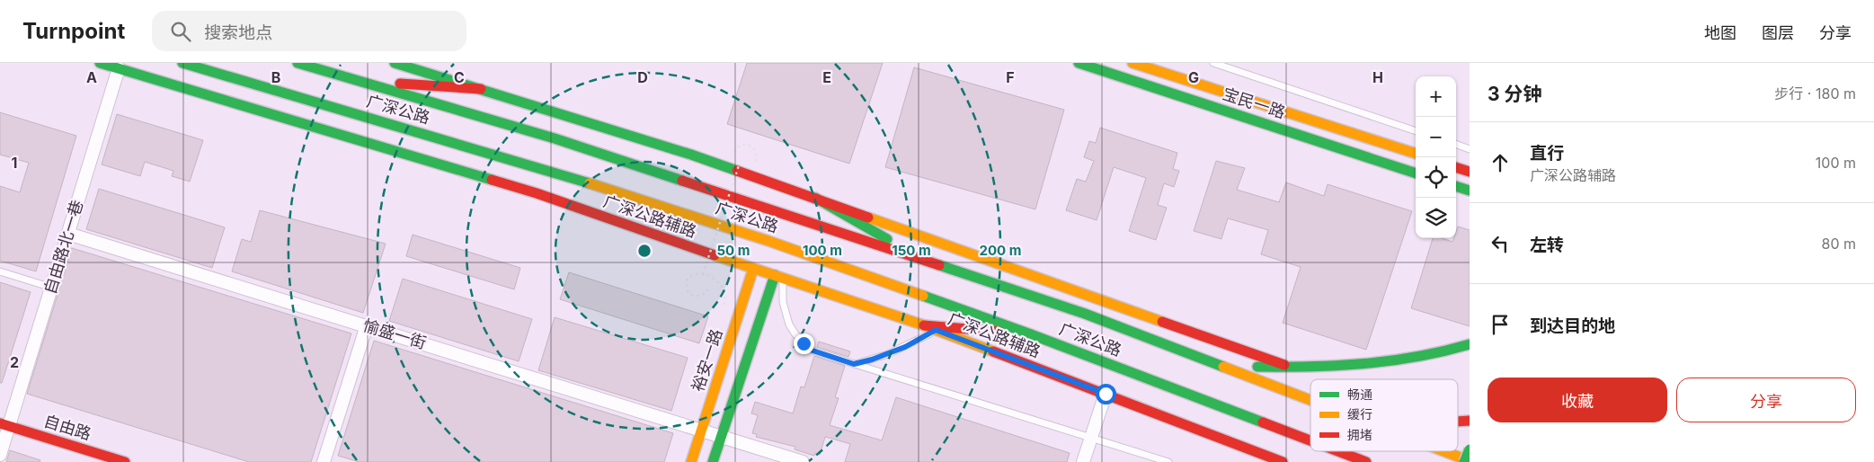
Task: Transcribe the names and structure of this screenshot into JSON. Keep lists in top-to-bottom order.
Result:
{
  "streets": {
    "main road": [
      "宝民一路",
      "广深公路",
      "广深公路辅路",
      "裕安一路",
      "自由路"
    ],
    "street": ["自由路北一巷", "愉盛一街"]
  },
  "crossings": [
    ["广深公路辅路", "自由路北一巷"],
    ["广深公路辅路", "裕安一路"],
    ["自由路北一巷", "愉盛一街"],
    ["自由路北一巷", "自由路"],
    ["愉盛一街", "裕安一路"]
  ],
  "legend": ["畅通", "缓行", "拥堵"],
  "page": {
    "header": "Turnpoint",
    "search": "搜索地点",
    "nav": ["地图", "图层", "分享"],
    "heading": ["3 分钟", "步行 · 180 m"],
    "map_buttons": ["+", "−"],
    "list": [
      ["直行", "广深公路辅路", "100 m"],
      ["左转", "80 m"],
      "到达目的地"
    ],
    "buttons": ["收藏", "分享"]
  },
  "grid": {
    "columns": [
      "A",
      "B",
      "C",
      "D",
      "E",
      "F",
      "G",
      "H"
    ],
    "rows": ["1", "2"]
  },
  "rings": [
    "50 m",
    "100 m",
    "150 m",
    "200 m"
  ]
}
